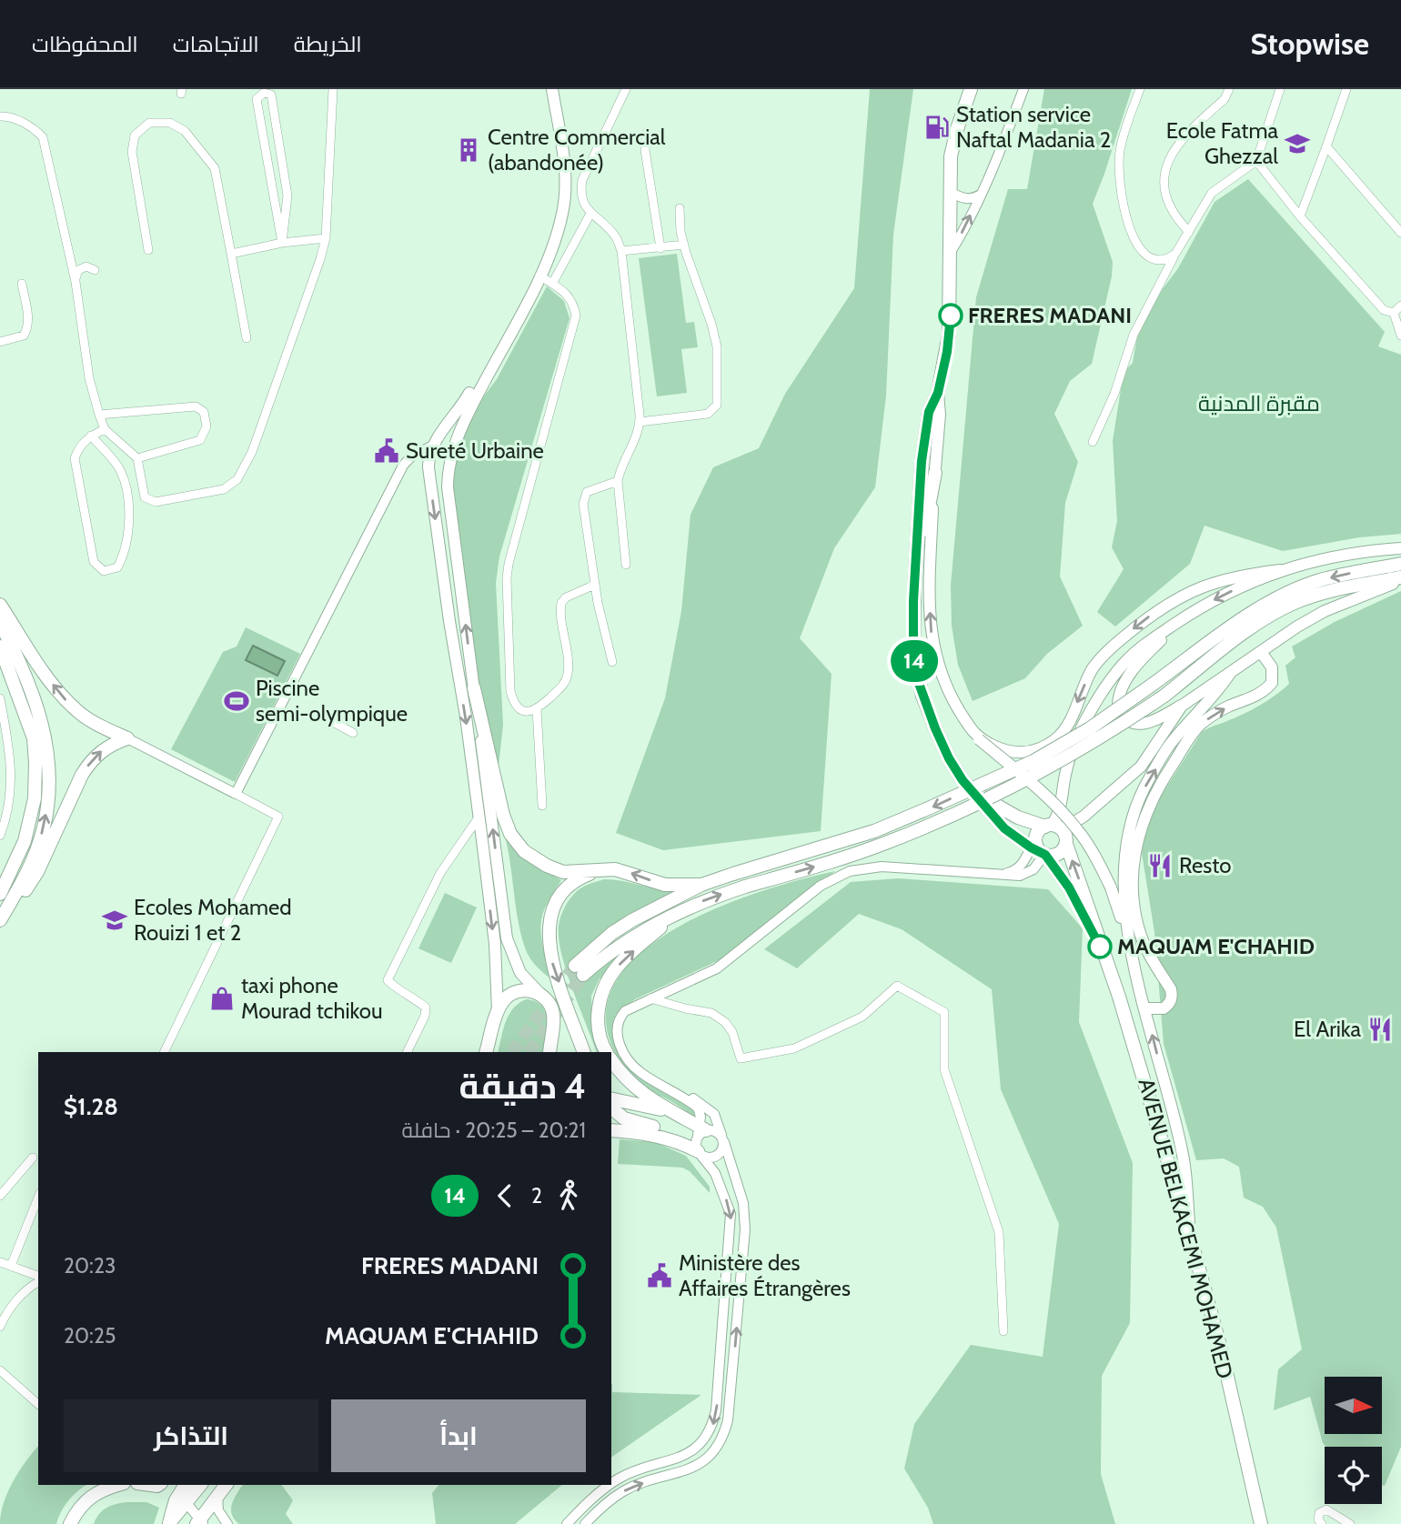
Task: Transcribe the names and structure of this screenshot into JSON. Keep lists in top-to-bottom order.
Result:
{
  "streets": {
    "main road": ["AVENUE BELKACEMI MOHAMED"]
  },
  "parks": ["مقبرة المدنية"],
  "places": {
    "fuel station": ["Station service Naftal Madania 2"],
    "school or university": ["Ecole Fatma Ghezzal", "Ecoles Mohamed Rouizi 1 et 2"],
    "building": ["Centre Commercial (abandonée)"],
    "other": ["FRERES MADANI", "MAQUAM E'CHAHID"],
    "public building": ["Sureté Urbaine", "Ministère des Affaires Étrangères"],
    "sports": ["Piscine semi-olympique"],
    "restaurant": ["Resto", "El Arika"],
    "shop": ["taxi phone Mourad tchikou"]
  },
  "lines": ["bus line 14"],
  "north": "right",
  "page": {
    "header": "Stopwise",
    "nav": ["الخريطة", "الاتجاهات", "المحفوظات"],
    "on_map": "14",
    "heading": ["4 دقيقة", "20:21 – 20:25 · حافلة", "$1.28"],
    "legs": ["2", "14"],
    "list": [
      {
        "name": "FRERES MADANI",
        "value": "20:23"
      },
      {
        "name": "MAQUAM E'CHAHID",
        "value": "20:25"
      }
    ],
    "buttons": ["ابدأ", "التذاكر"]
  }
}
